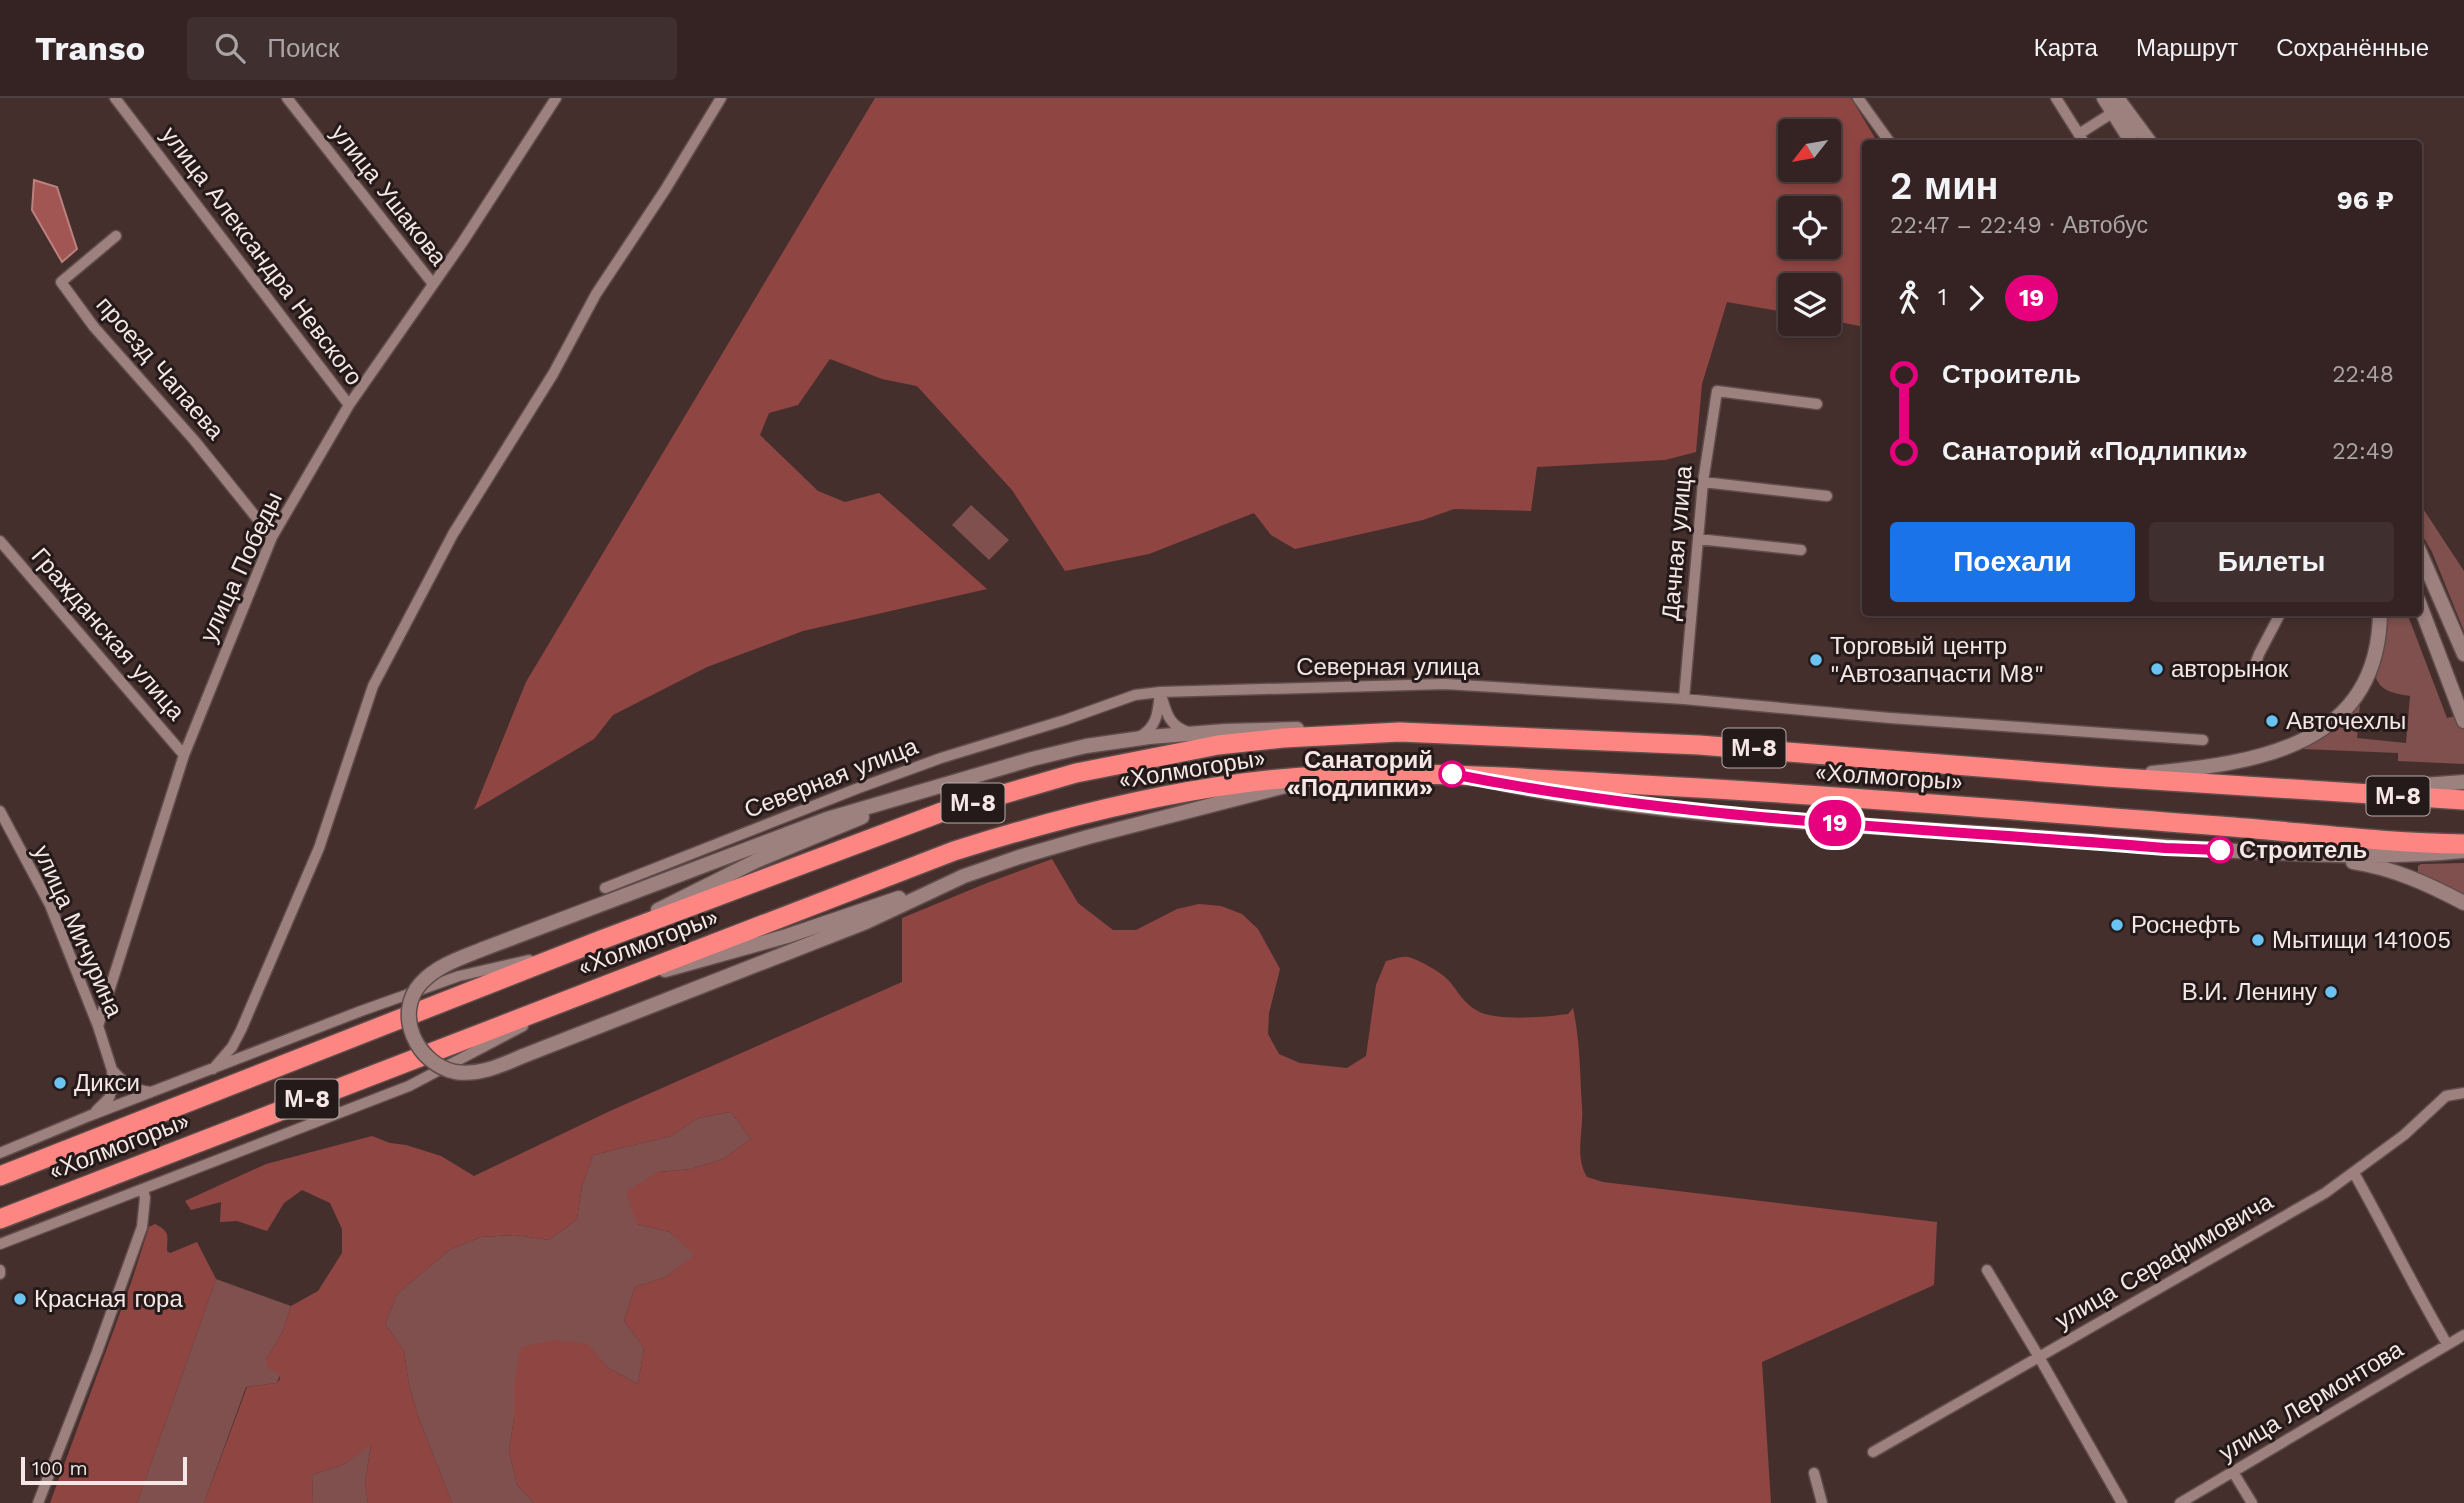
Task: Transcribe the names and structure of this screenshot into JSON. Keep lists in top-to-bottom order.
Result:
{
  "streets": {
    "highway": ["М-8", "«Холмогоры»"],
    "street": [
      "улица Ушакова",
      "улица Александра Невского",
      "проезд Чапаева",
      "Дачная улица",
      "улица Победы",
      "Гражданская улица",
      "Северная улица",
      "улица Мичурина",
      "улица Серафимовича",
      "улица Лермонтова"
    ]
  },
  "crossings": [
    ["улица Ушакова", "улица Победы"],
    ["улица Александра Невского", "улица Победы"],
    ["проезд Чапаева", "улица Победы"],
    ["Дачная улица", "Северная улица"],
    ["улица Победы", "Гражданская улица"],
    ["улица Победы", "улица Мичурина"]
  ],
  "places": [
    "Торговый центр \"Автозапчасти М8\"",
    "авторынок",
    "Авточехлы",
    "Санаторий «Подлипки»",
    "Строитель",
    "Роснефть",
    "Мытищи 141005",
    "В.И. Ленину",
    "Дикси",
    "Красная гора"
  ],
  "lines": ["bus line 19"],
  "scale_bar": "100 m",
  "north": "bottom left",
  "page": {
    "header": "Transo",
    "search": "Поиск",
    "nav": ["Карта", "Маршрут", "Сохранённые"],
    "on_map": "19",
    "heading": ["2 мин", "22:47 – 22:49 · Автобус", "96 ₽"],
    "legs": ["1", "19"],
    "list": [
      {
        "name": "Строитель",
        "value": "22:48"
      },
      {
        "name": "Санаторий «Подлипки»",
        "value": "22:49"
      }
    ],
    "buttons": ["Поехали", "Билеты"],
    "scale": "100 m"
  }
}
